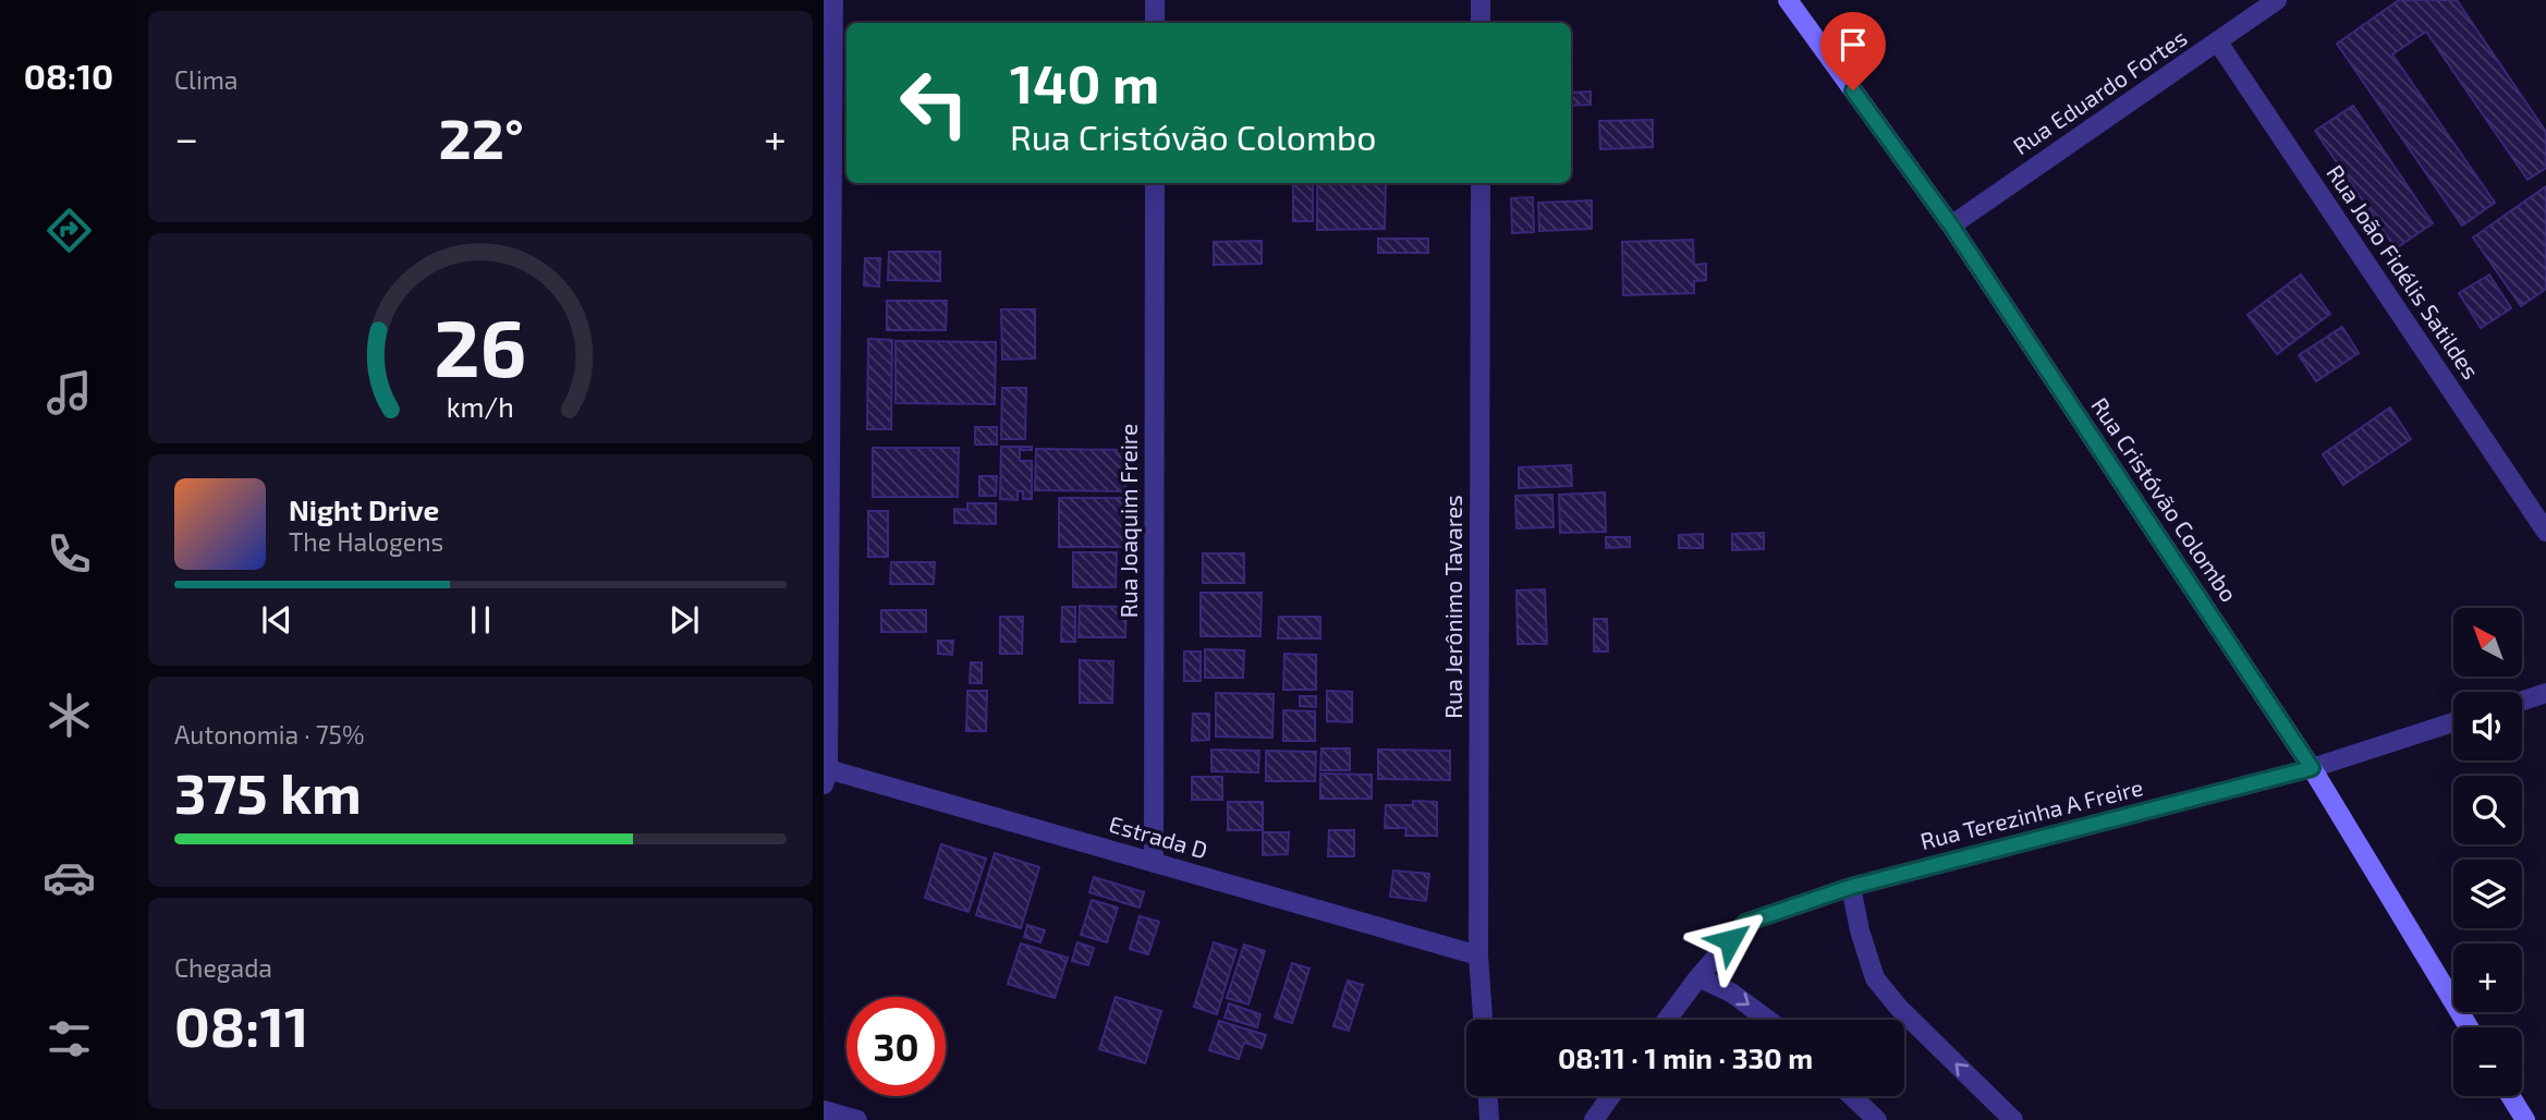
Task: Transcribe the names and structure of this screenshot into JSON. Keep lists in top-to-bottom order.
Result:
{
  "streets": {
    "street": [
      "Rua Eduardo Fortes",
      "Rua João Fidélis Satildes",
      "Rua Cristóvão Colombo",
      "Rua Joaquim Freire",
      "Rua Jerônimo Tavares",
      "Rua Terezinha A Freire",
      "Estrada D"
    ]
  },
  "crossings": [
    ["Rua Eduardo Fortes", "Rua João Fidélis Satildes"],
    ["Rua Eduardo Fortes", "Rua Cristóvão Colombo"],
    ["Rua Cristóvão Colombo", "Rua Terezinha A Freire"],
    ["Rua Joaquim Freire", "Estrada D"],
    ["Rua Jerônimo Tavares", "Estrada D"]
  ],
  "north": "top left",
  "page": {
    "tabs": "08:10",
    "tile": [
      "Clima",
      ["Autonomia · 75%", "375 km"],
      ["Chegada", "08:11"]
    ],
    "turn": ["140 m", "Rua Cristóvão Colombo"],
    "heat": ["−", "22°", "+"],
    "song": ["Night Drive", "The Halogens"],
    "map_buttons": ["+", "−"],
    "limit": "30",
    "trip": "08:11 · 1 min · 330 m",
    "gauge": ["26", "km/h"]
  }
}
